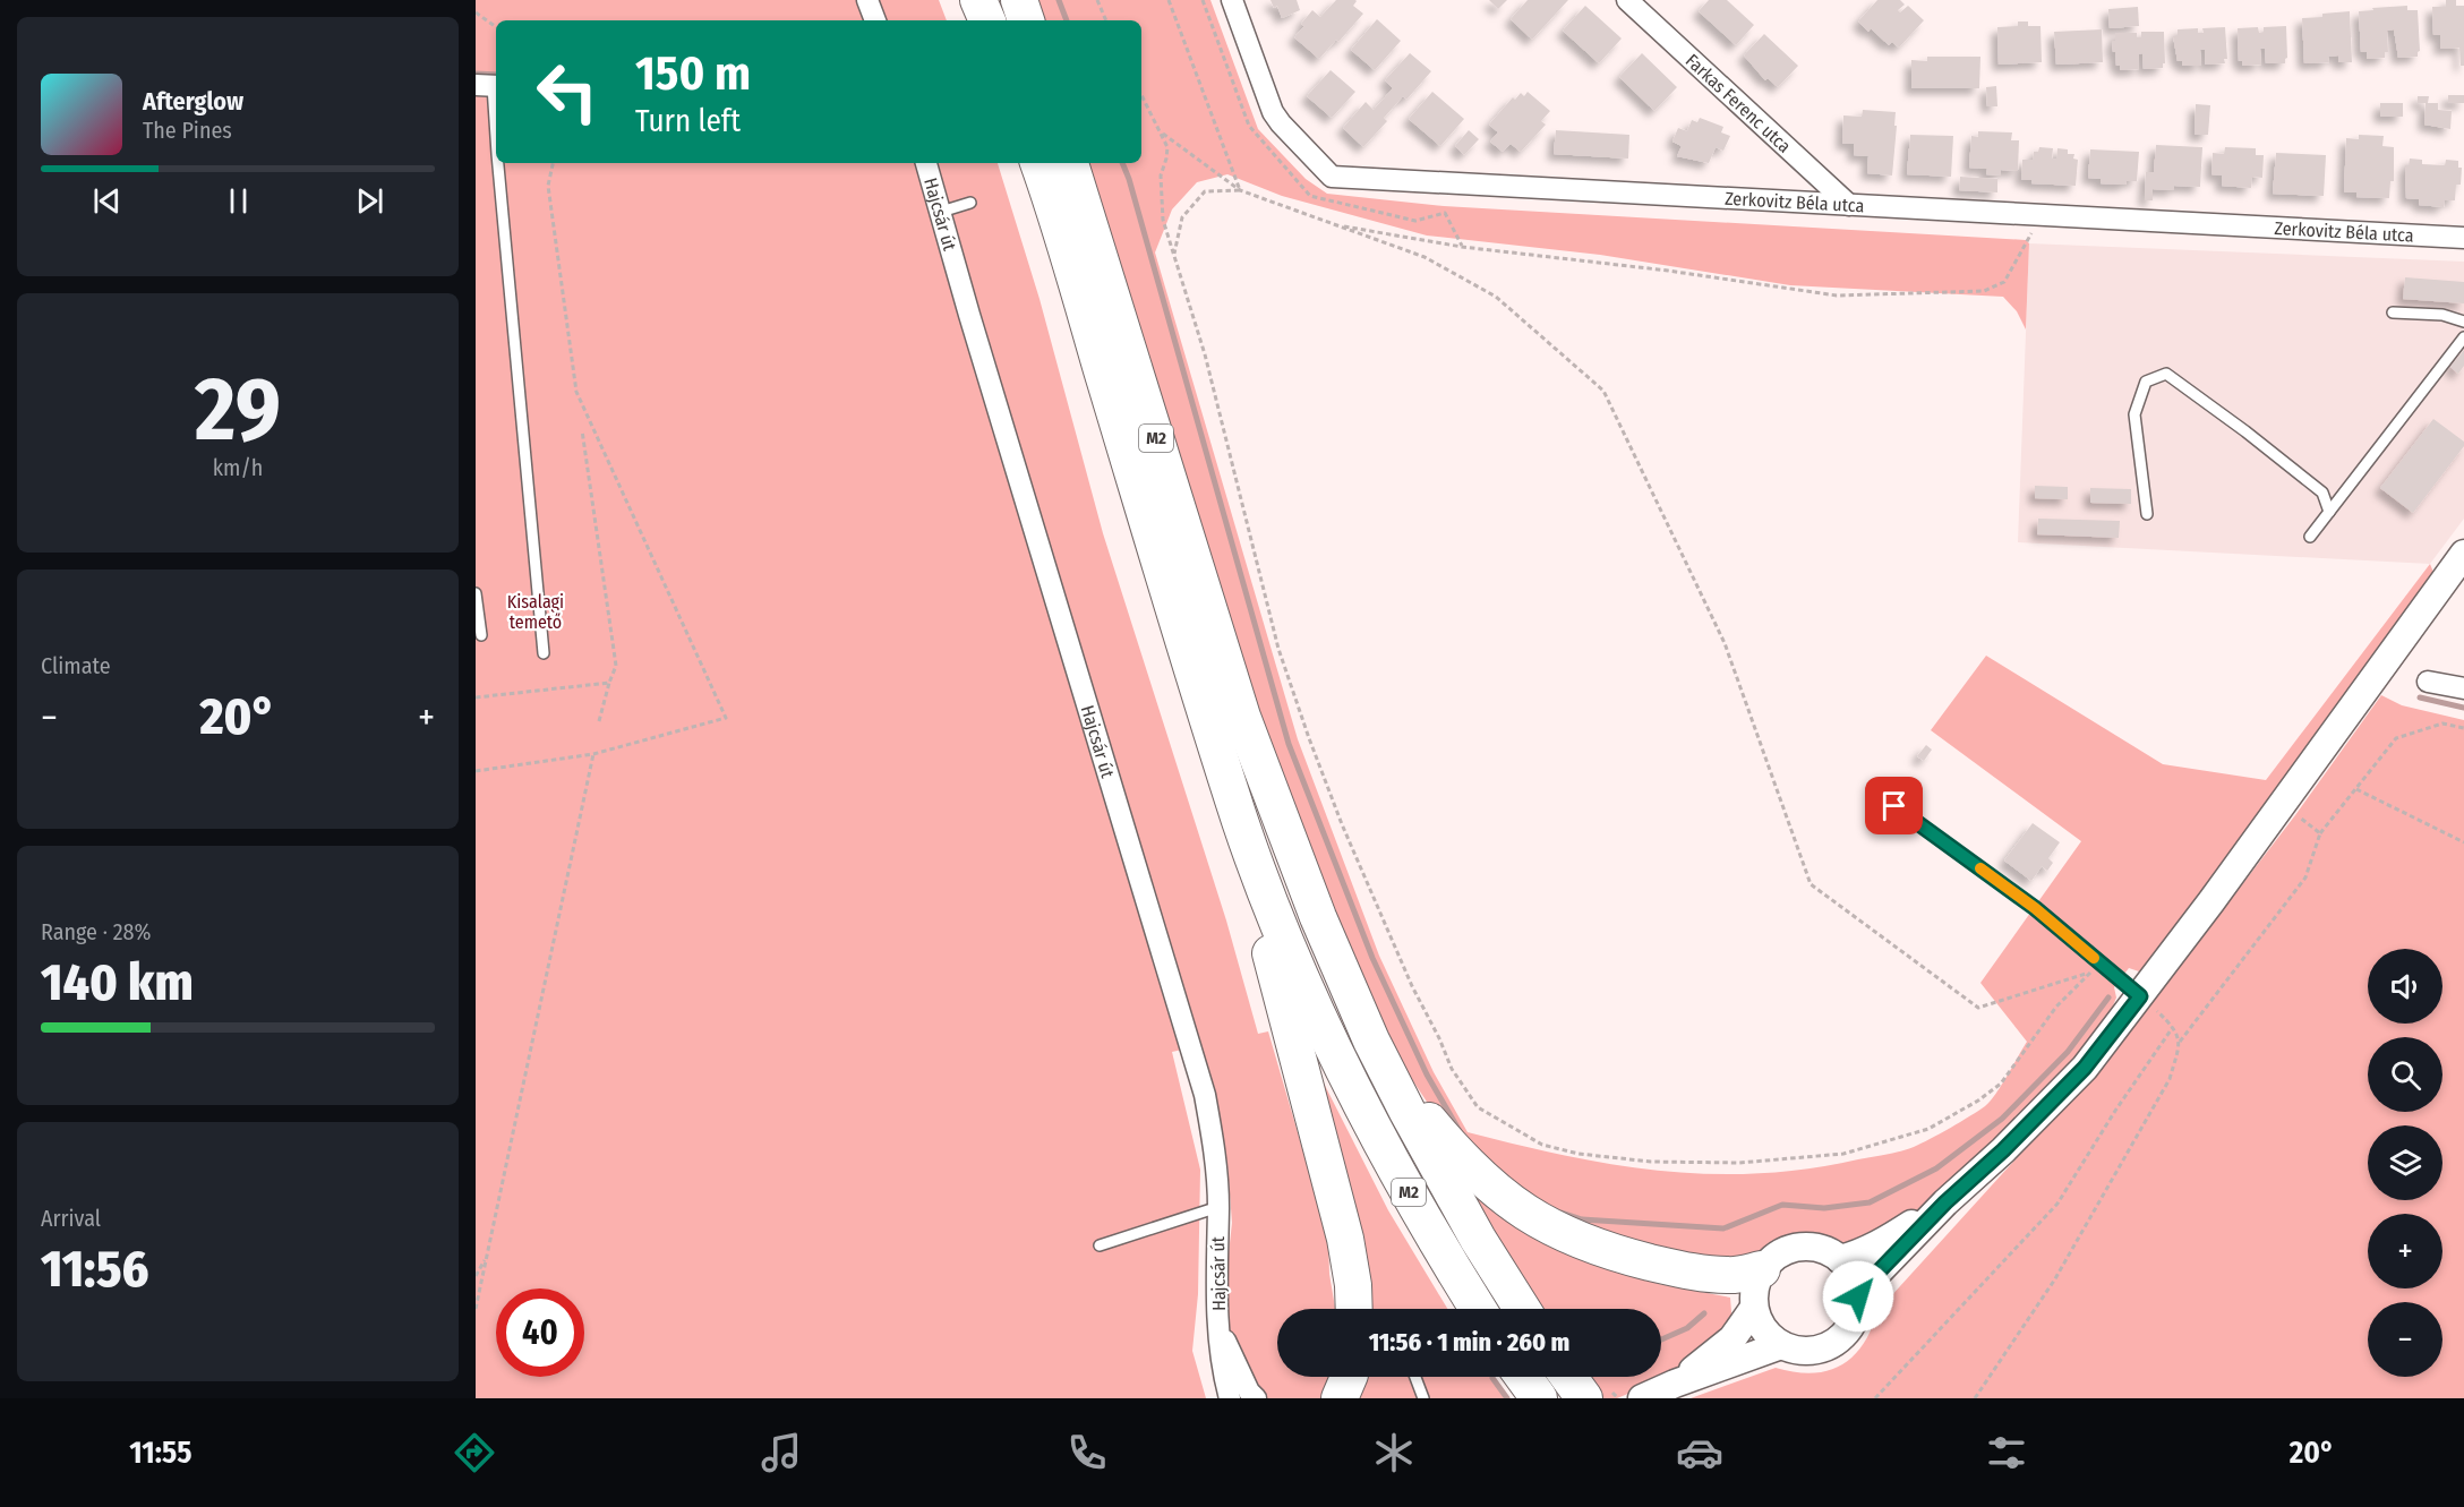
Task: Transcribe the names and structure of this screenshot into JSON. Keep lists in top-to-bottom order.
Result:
{
  "streets": {
    "highway": ["M2"],
    "street": ["Farkas Ferenc utca", "Zerkovitz Béla utca", "Hajcsár út"]
  },
  "crossings": [
    ["Farkas Ferenc utca", "Zerkovitz Béla utca"]
  ],
  "parks": ["Kisalagi temető"],
  "page": {
    "turn": ["150 m", "Turn left"],
    "song": ["Afterglow", "The Pines"],
    "tile": [
      ["29", "km/h"],
      "Climate",
      ["Range · 28%", "140 km"],
      ["Arrival", "11:56"]
    ],
    "heat": ["−", "20°", "+"],
    "map_buttons": ["+", "−"],
    "limit": "40",
    "trip": "11:56 · 1 min · 260 m",
    "tabs": ["11:55", "20°"]
  }
}
